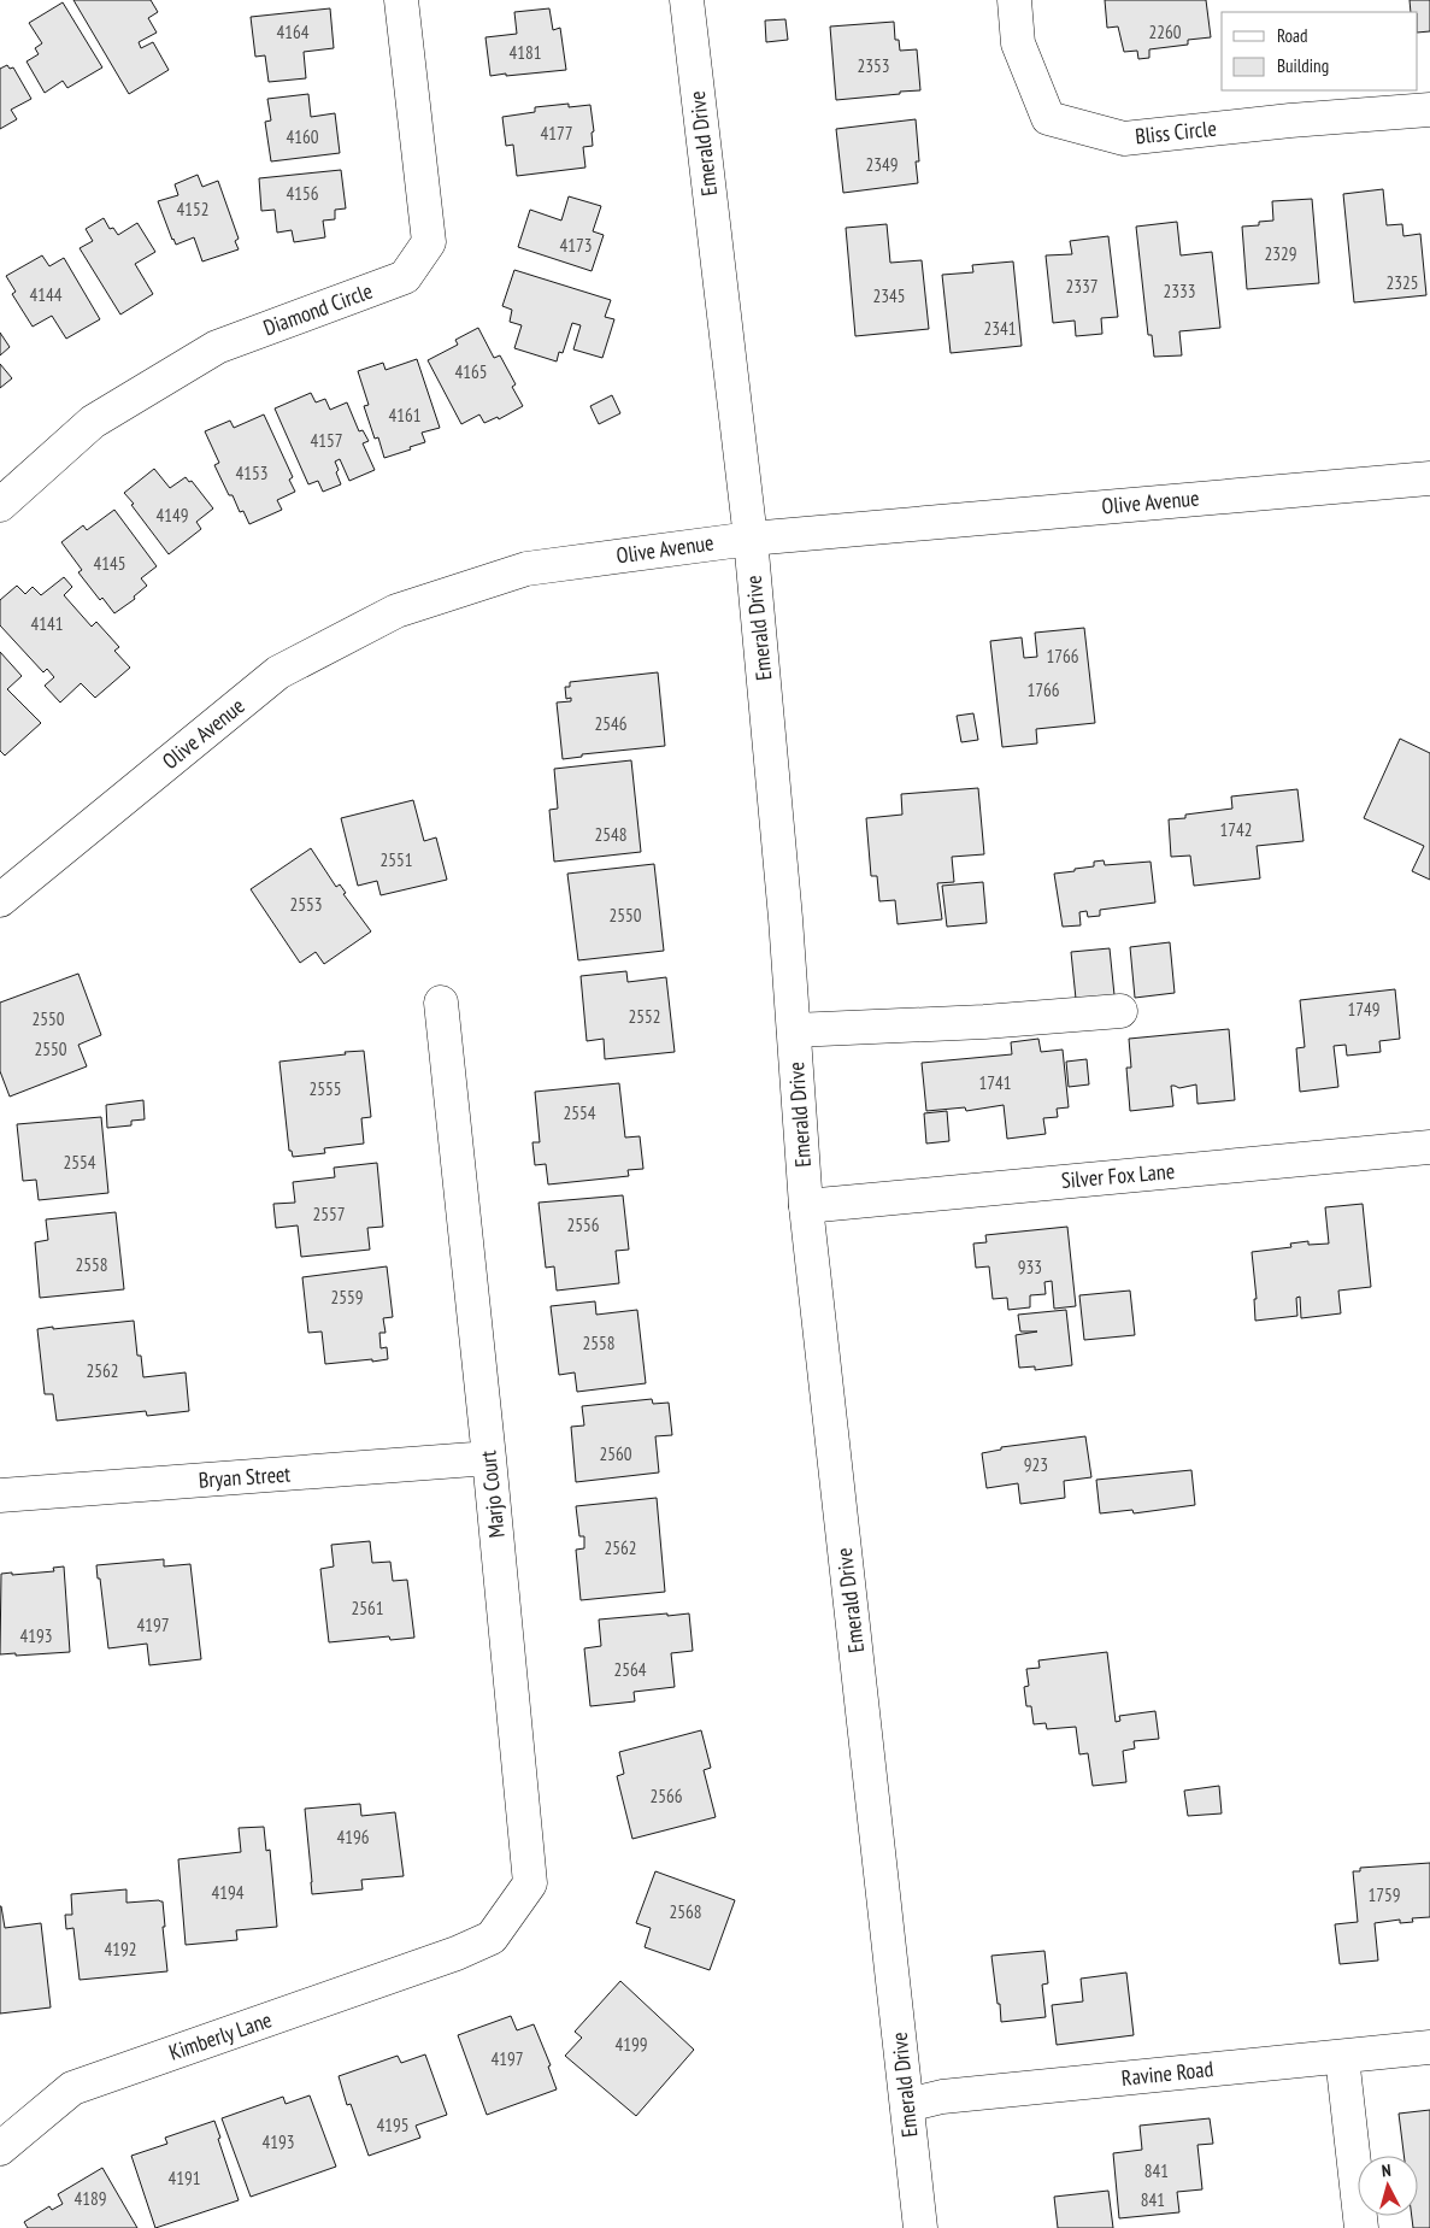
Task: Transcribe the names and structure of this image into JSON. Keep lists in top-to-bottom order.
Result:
{
  "streets": {
    "street": [
      "Bliss Circle",
      "Emerald Drive",
      "Diamond Circle",
      "Olive Avenue",
      "Silver Fox Lane",
      "Bryan Street",
      "Marjo Court",
      "Kimberly Lane",
      "Ravine Road"
    ]
  },
  "crossings": [
    ["Emerald Drive", "Olive Avenue"],
    ["Emerald Drive", "Silver Fox Lane"],
    ["Emerald Drive", "Ravine Road"],
    ["Bryan Street", "Marjo Court"],
    ["Marjo Court", "Kimberly Lane"]
  ],
  "house_numbers": [
    "4164",
    "2260",
    "4181",
    "2353",
    "4177",
    "4160",
    "2349",
    "4156",
    "4152",
    "4173",
    "2329",
    "2325",
    "2337",
    "2333",
    "4144",
    "2345",
    "2341",
    "4165",
    "4161",
    "4157",
    "4153",
    "4149",
    "4145",
    "4141",
    "1766",
    "1766",
    "2546",
    "1742",
    "2548",
    "2551",
    "2553",
    "2550",
    "1749",
    "2552",
    "2550",
    "2550",
    "1741",
    "2555",
    "2554",
    "2554",
    "2557",
    "2556",
    "2558",
    "933",
    "2559",
    "2558",
    "2562",
    "2560",
    "923",
    "2562",
    "2561",
    "4197",
    "4193",
    "2564",
    "2566",
    "4196",
    "4194",
    "1759",
    "2568",
    "4192",
    "4199",
    "4197",
    "4195",
    "4193",
    "841",
    "4191",
    "4189",
    "841"
  ],
  "legend": ["Road", "Building"],
  "north": "top"
}
